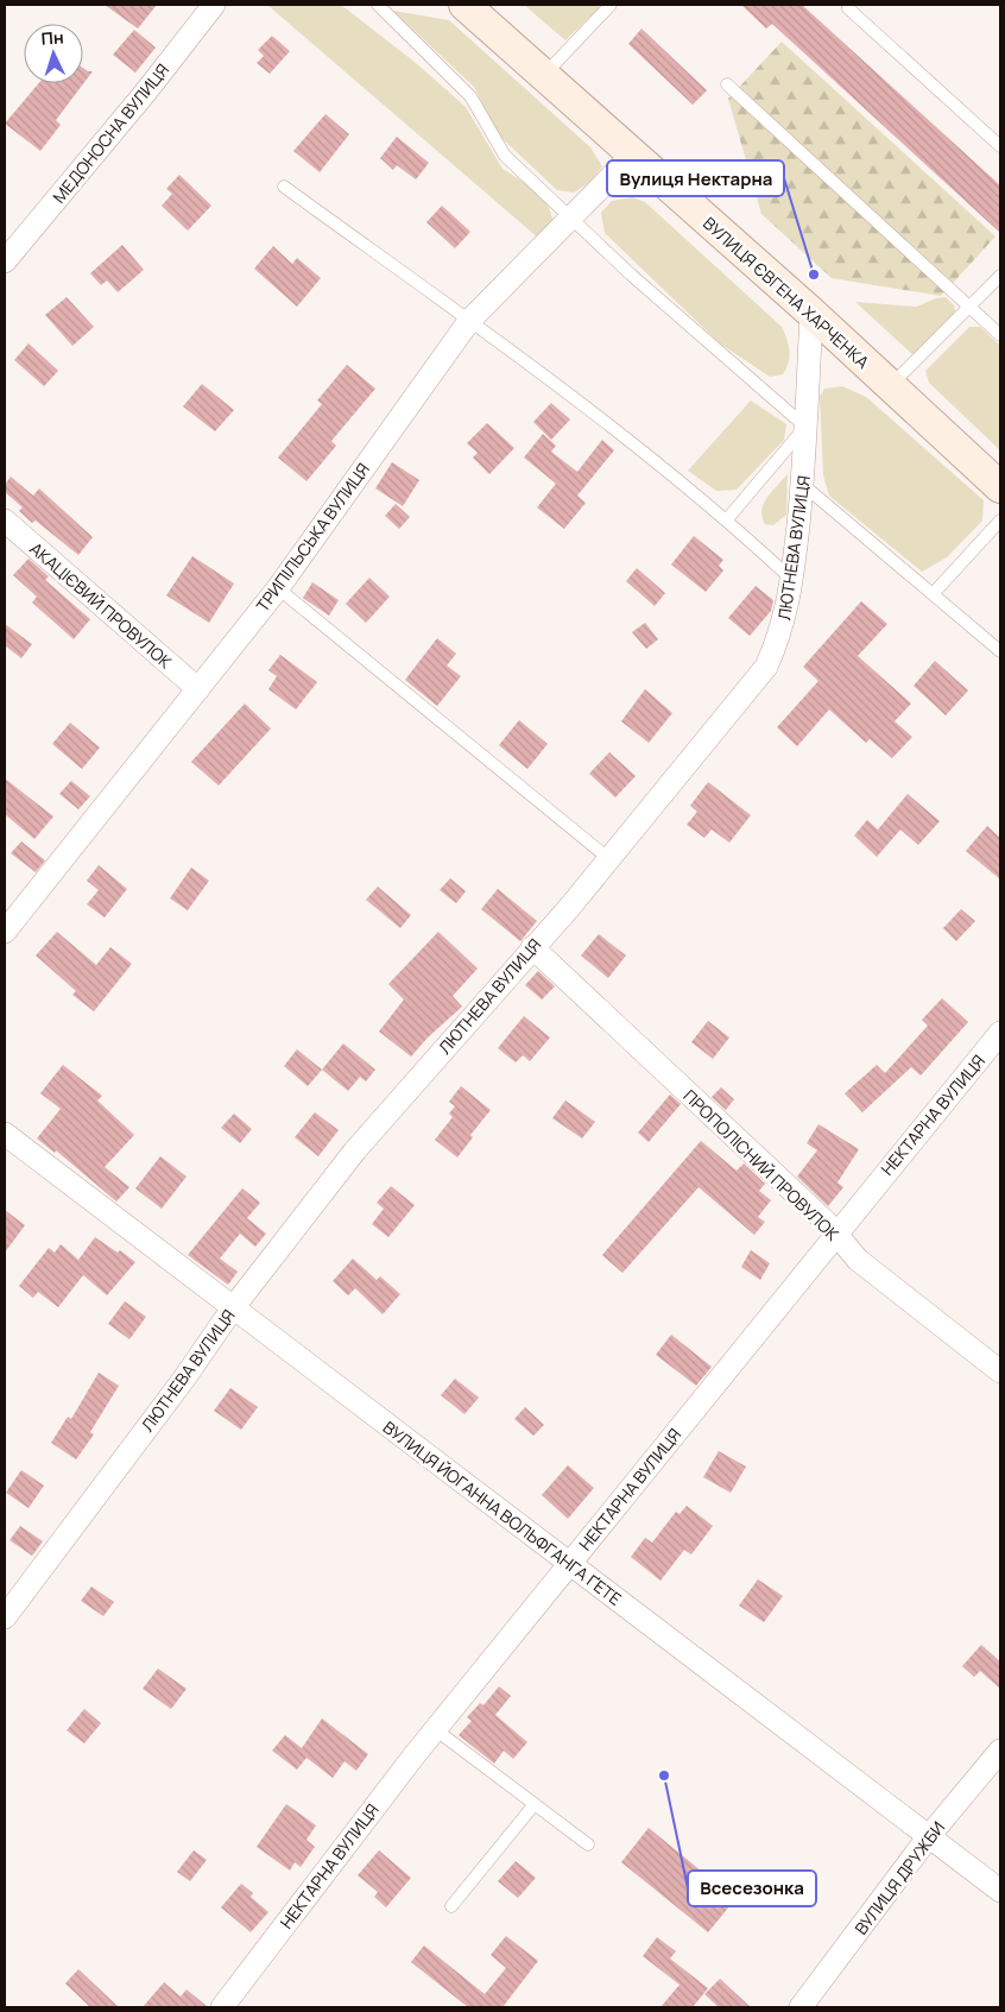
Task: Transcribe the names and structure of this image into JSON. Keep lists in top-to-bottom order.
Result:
{
  "streets": {
    "main road": ["ВУЛИЦЯ ЄВГЕНА ХАРЧЕНКА"],
    "street": [
      "МЕДОНОСНА ВУЛИЦЯ",
      "ТРИПІЛЬСЬКА ВУЛИЦЯ",
      "ЛЮТНЕВА ВУЛИЦЯ",
      "АКАЦІЄВИЙ ПРОВУЛОК",
      "НЕКТАРНА ВУЛИЦЯ",
      "ПРОПОЛІСНИЙ ПРОВУЛОК",
      "ВУЛИЦЯ ЙОГАННА ВОЛЬФГАНГА ҐЕТЕ",
      "ВУЛИЦЯ ДРУЖБИ"
    ]
  },
  "crossings": [
    ["ВУЛИЦЯ ЄВГЕНА ХАРЧЕНКА", "ТРИПІЛЬСЬКА ВУЛИЦЯ"],
    ["ВУЛИЦЯ ЄВГЕНА ХАРЧЕНКА", "ЛЮТНЕВА ВУЛИЦЯ"],
    ["ТРИПІЛЬСЬКА ВУЛИЦЯ", "АКАЦІЄВИЙ ПРОВУЛОК"],
    ["ЛЮТНЕВА ВУЛИЦЯ", "ПРОПОЛІСНИЙ ПРОВУЛОК"],
    ["ЛЮТНЕВА ВУЛИЦЯ", "ВУЛИЦЯ ЙОГАННА ВОЛЬФГАНГА ҐЕТЕ"],
    ["НЕКТАРНА ВУЛИЦЯ", "ПРОПОЛІСНИЙ ПРОВУЛОК"],
    ["НЕКТАРНА ВУЛИЦЯ", "ВУЛИЦЯ ЙОГАННА ВОЛЬФГАНГА ҐЕТЕ"],
    ["ВУЛИЦЯ ЙОГАННА ВОЛЬФГАНГА ҐЕТЕ", "ВУЛИЦЯ ДРУЖБИ"]
  ],
  "places": ["Вулиця Нектарна", "Всесезонка"],
  "north": "top"
}
